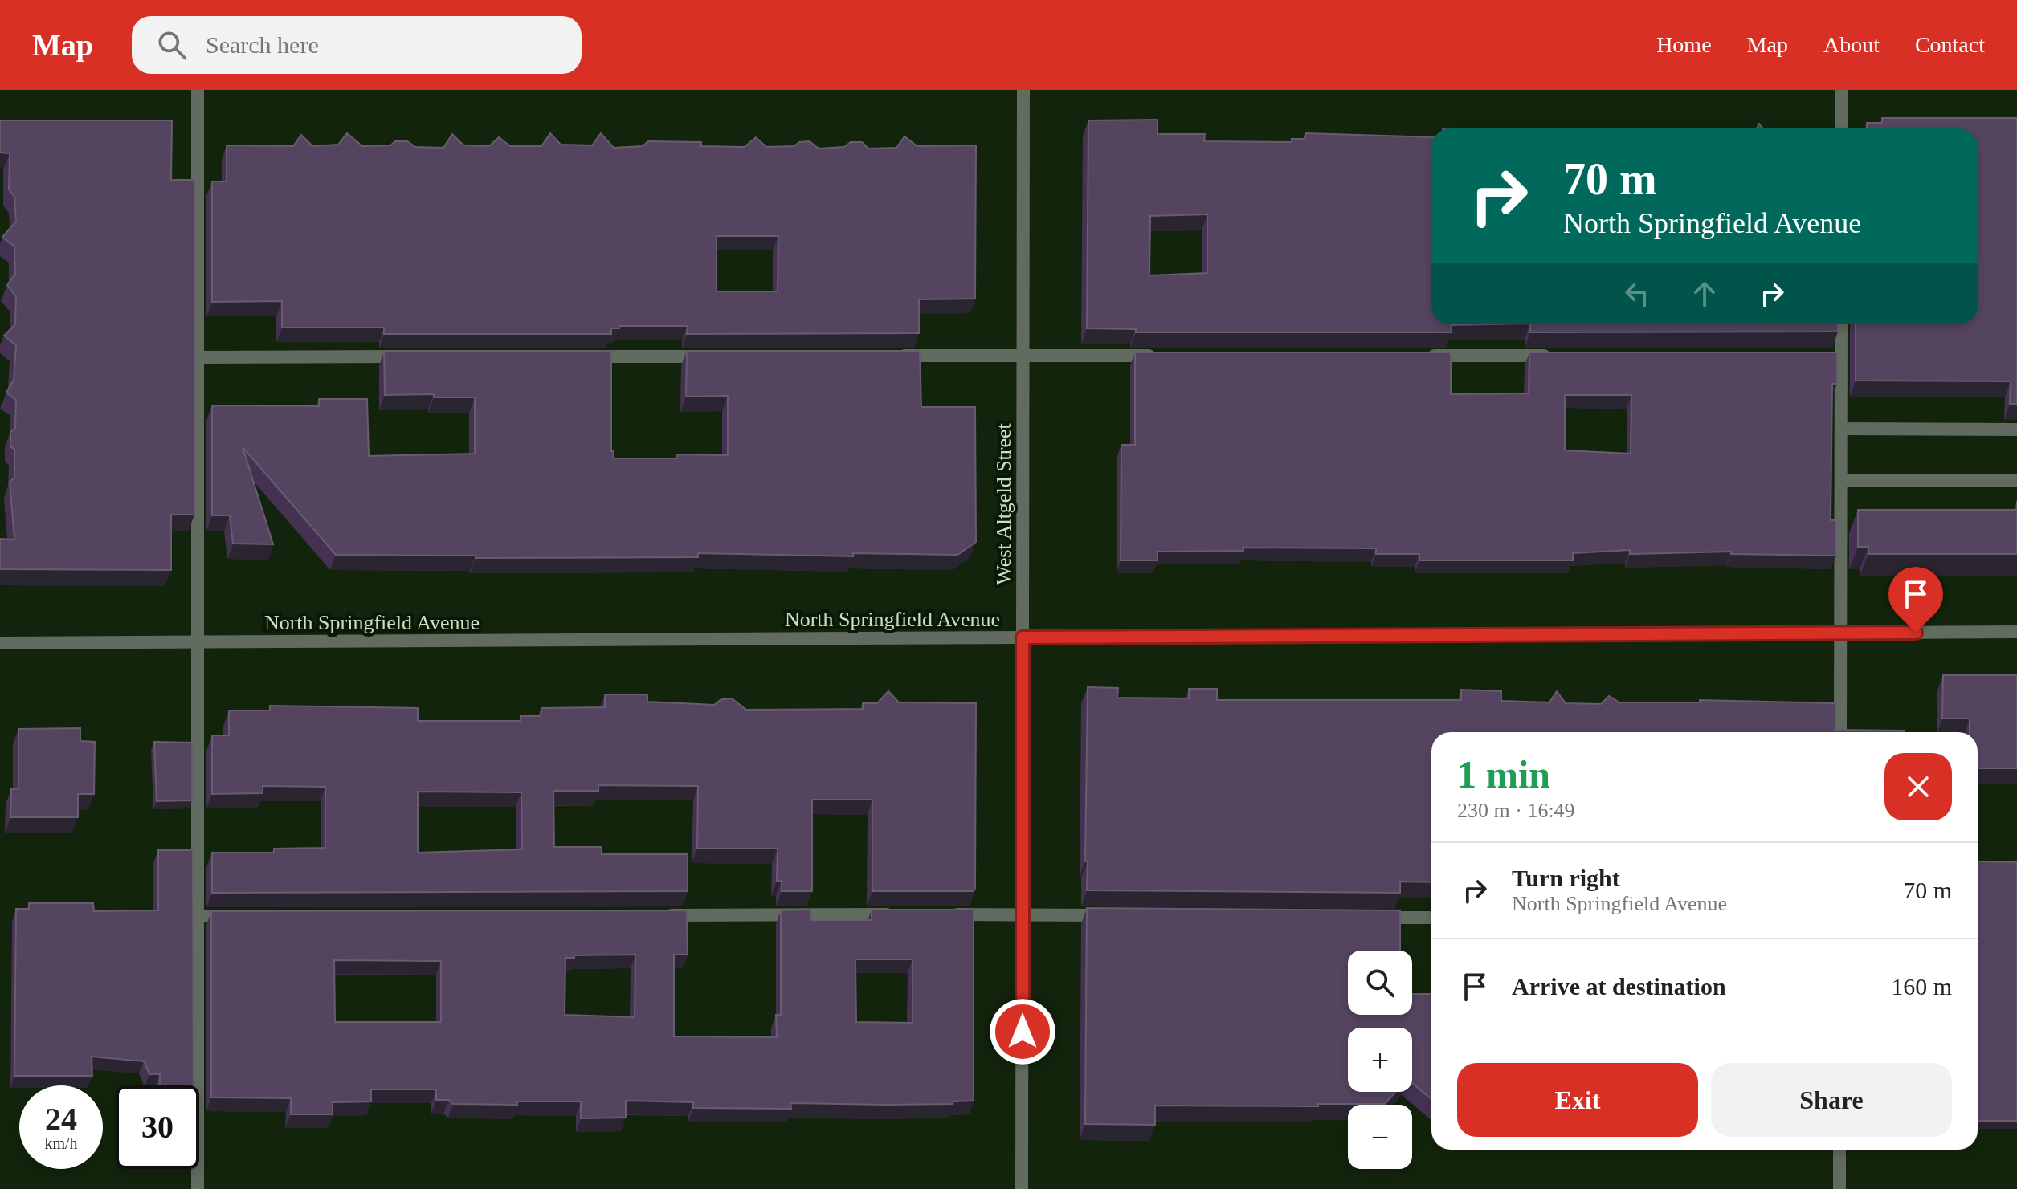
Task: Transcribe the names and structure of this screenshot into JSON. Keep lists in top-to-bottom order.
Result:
{
  "streets": {
    "street": ["West Altgeld Street", "North Springfield Avenue"]
  },
  "crossings": [
    ["West Altgeld Street", "North Springfield Avenue"]
  ],
  "page": {
    "header": "Map",
    "search": "Search here",
    "nav": [
      "Home",
      "Map",
      "About",
      "Contact"
    ],
    "turn": ["70 m", "North Springfield Avenue"],
    "heading": ["1 min", "230 m · 16:49"],
    "list": [
      {
        "name": "Turn right",
        "note": "North Springfield Avenue",
        "value": "70 m"
      },
      {
        "name": "Arrive at destination",
        "value": "160 m"
      }
    ],
    "map_buttons": ["+", "−"],
    "buttons": ["Exit", "Share"],
    "speed": "24 km/h",
    "limit": "30"
  }
}
